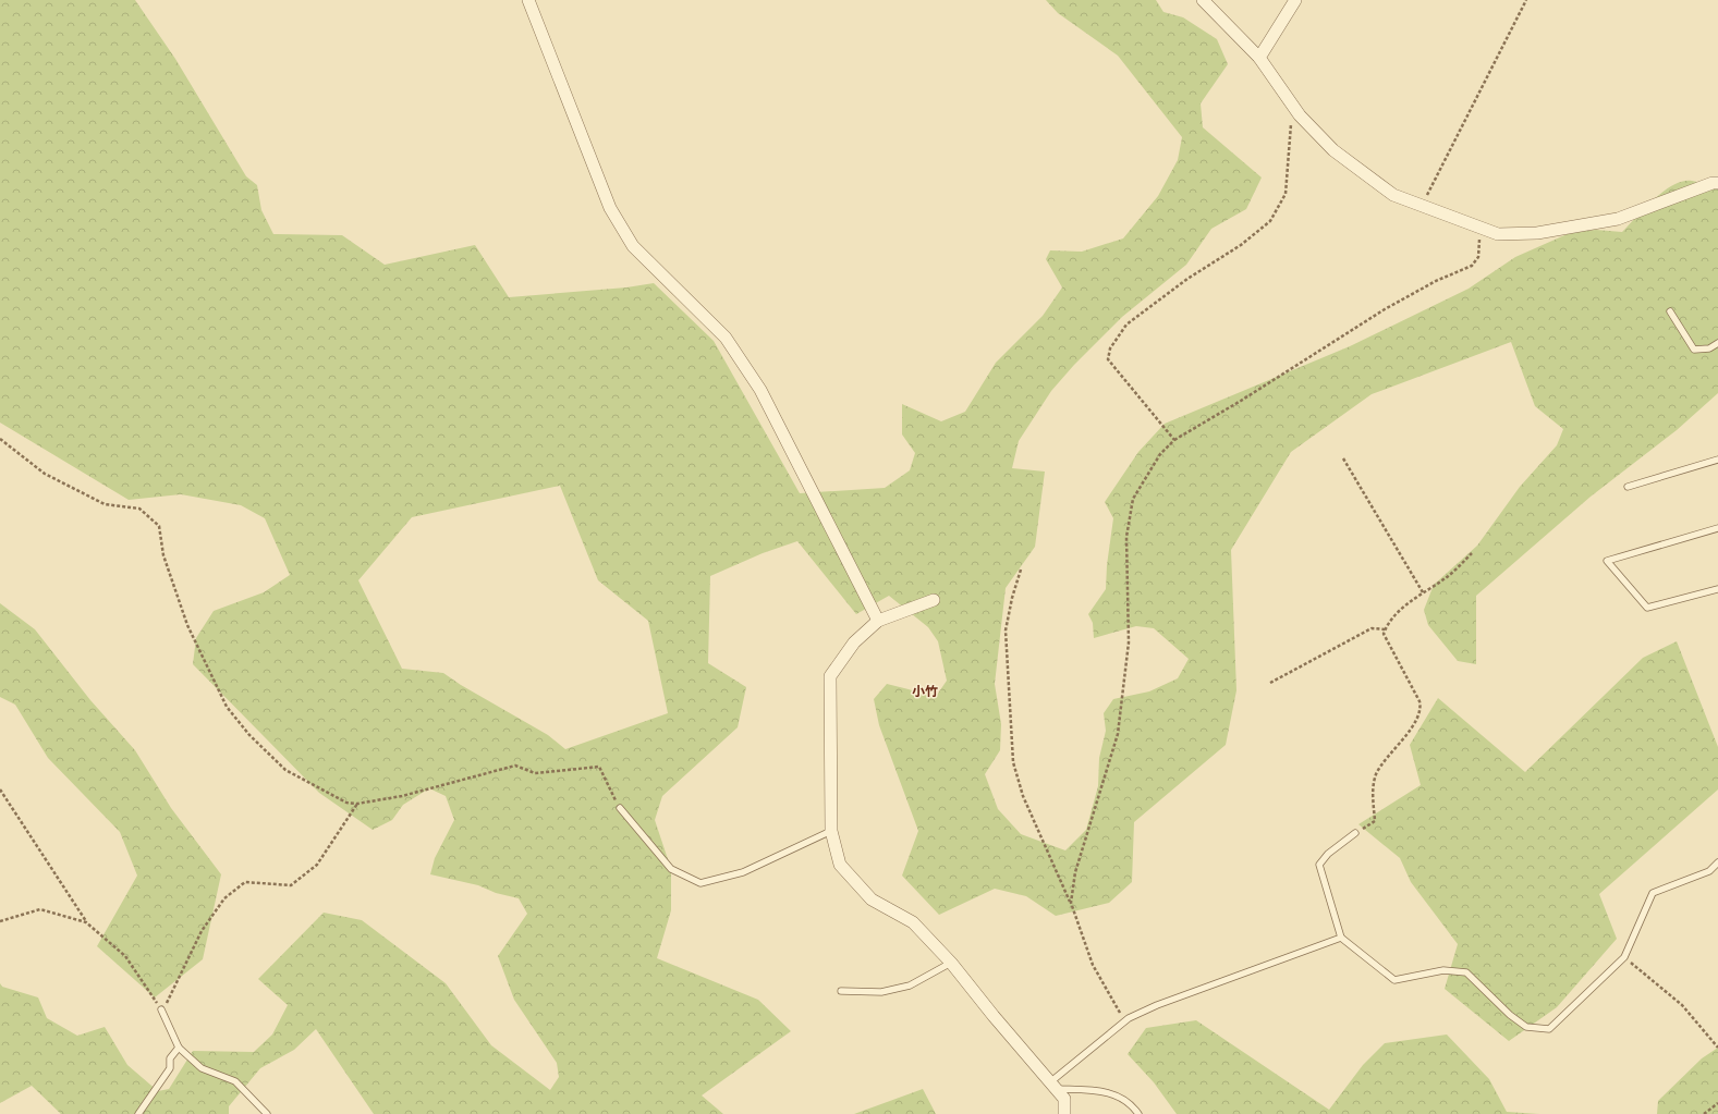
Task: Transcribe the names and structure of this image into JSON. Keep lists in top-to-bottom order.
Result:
{
  "districts": ["小竹"]
}
